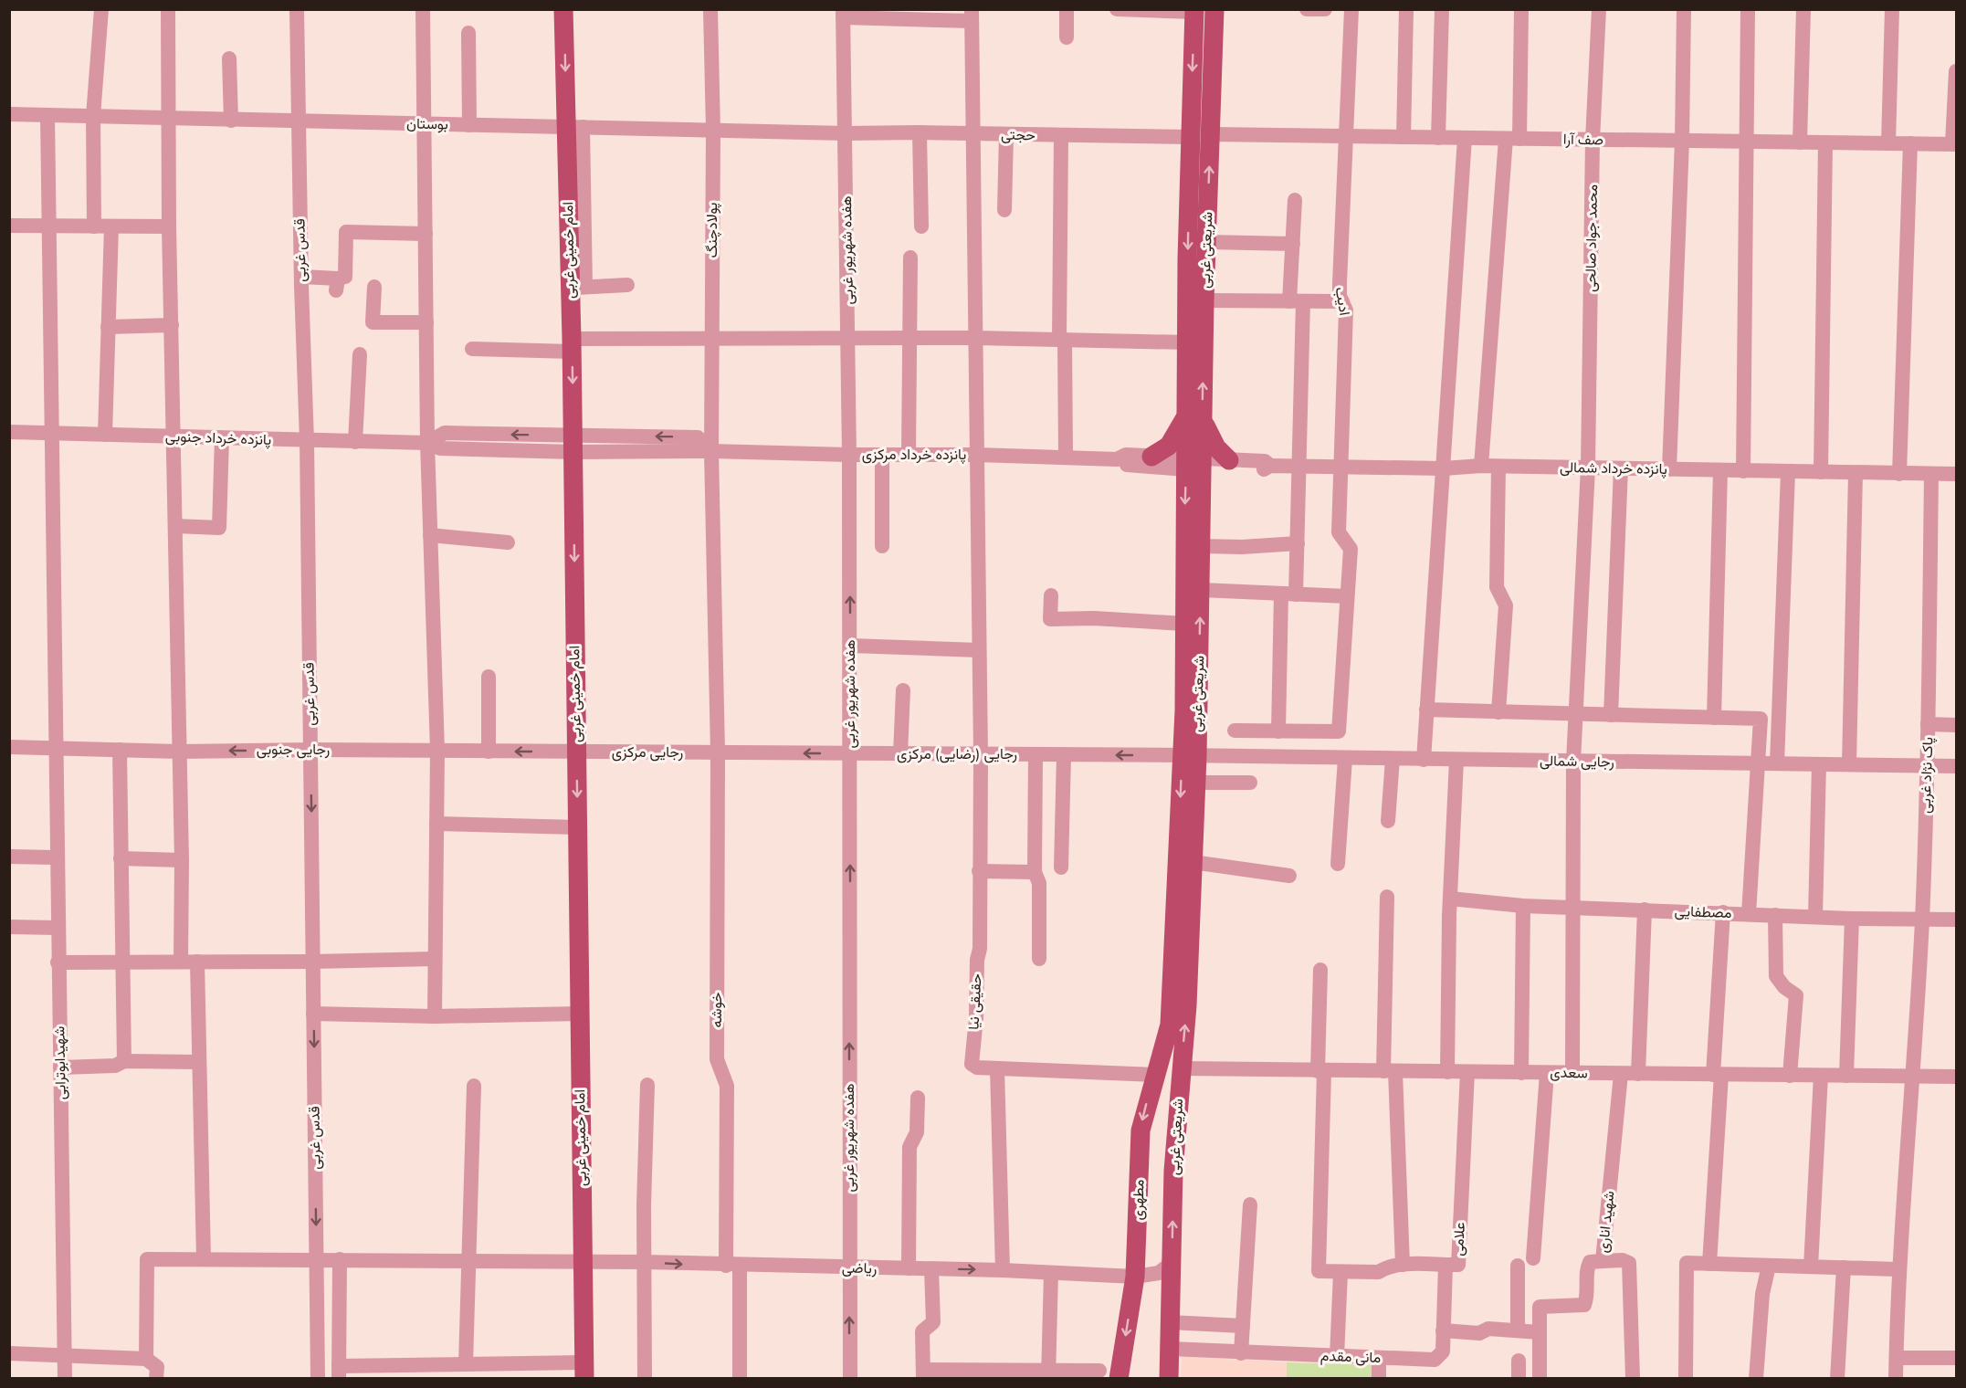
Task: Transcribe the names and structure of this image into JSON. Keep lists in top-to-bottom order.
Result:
{
  "streets": {
    "main road": ["امام خمینی غربی", "شریعتی غربی", "مطهری"],
    "street": [
      "بوستان",
      "حجتی",
      "صف آرا",
      "پولادچنگ",
      "محمد جواد صالحی",
      "قدس غربی",
      "هفده شهریور غربی",
      "ادیب",
      "پانزده خرداد جنوبی",
      "پانزده خرداد مرکزی",
      "پانزده خرداد شمالی",
      "رجایی جنوبی",
      "رجایی مرکزی",
      "رجایی (رضایی) مرکزی",
      "رجایی شمالی",
      "پاک نژاد غربی",
      "مصطفایی",
      "حقیقی نیا",
      "خوشه",
      "شهیدابوترابی",
      "سعدی",
      "شهید اناری",
      "علامی",
      "ریاضی",
      "مانی مقدم"
    ]
  },
  "crossings": [
    ["بوستان", "حجتی"],
    ["بوستان", "پولادچنگ"],
    ["بوستان", "قدس غربی"],
    ["بوستان", "امام خمینی غربی"],
    ["بوستان", "هفده شهریور غربی"],
    ["بوستان", "شهیدابوترابی"],
    ["حجتی", "هفده شهریور غربی"],
    ["حجتی", "شریعتی غربی"],
    ["حجتی", "حقیقی نیا"],
    ["صف آرا", "محمد جواد صالحی"],
    ["صف آرا", "شریعتی غربی"],
    ["صف آرا", "ادیب"],
    ["پولادچنگ", "پانزده خرداد مرکزی"],
    ["پولادچنگ", "خوشه"],
    ["محمد جواد صالحی", "پانزده خرداد شمالی"],
    ["محمد جواد صالحی", "رجایی شمالی"],
    ["قدس غربی", "پانزده خرداد جنوبی"],
    ["قدس غربی", "رجایی جنوبی"],
    ["قدس غربی", "ریاضی"],
    ["امام خمینی غربی", "پانزده خرداد جنوبی"],
    ["امام خمینی غربی", "رجایی جنوبی"],
    ["امام خمینی غربی", "رجایی مرکزی"],
    ["امام خمینی غربی", "ریاضی"],
    ["هفده شهریور غربی", "پانزده خرداد مرکزی"],
    ["هفده شهریور غربی", "رجایی (رضایی) مرکزی"],
    ["هفده شهریور غربی", "ریاضی"],
    ["شریعتی غربی", "پانزده خرداد مرکزی"],
    ["شریعتی غربی", "پانزده خرداد شمالی"],
    ["شریعتی غربی", "رجایی (رضایی) مرکزی"],
    ["شریعتی غربی", "رجایی شمالی"],
    ["شریعتی غربی", "سعدی"],
    ["شریعتی غربی", "مطهری"],
    ["شریعتی غربی", "مانی مقدم"],
    ["ادیب", "پانزده خرداد شمالی"],
    ["پانزده خرداد جنوبی", "شهیدابوترابی"],
    ["پانزده خرداد مرکزی", "پانزده خرداد شمالی"],
    ["پانزده خرداد مرکزی", "حقیقی نیا"],
    ["پانزده خرداد مرکزی", "خوشه"],
    ["پانزده خرداد شمالی", "پاک نژاد غربی"],
    ["رجایی جنوبی", "رجایی مرکزی"],
    ["رجایی جنوبی", "شهیدابوترابی"],
    ["رجایی مرکزی", "رجایی (رضایی) مرکزی"],
    ["رجایی مرکزی", "خوشه"],
    ["رجایی (رضایی) مرکزی", "رجایی شمالی"],
    ["رجایی (رضایی) مرکزی", "حقیقی نیا"],
    ["رجایی (رضایی) مرکزی", "خوشه"],
    ["رجایی شمالی", "پاک نژاد غربی"],
    ["پاک نژاد غربی", "مصطفایی"],
    ["پاک نژاد غربی", "سعدی"],
    ["حقیقی نیا", "مطهری"],
    ["خوشه", "ریاضی"],
    ["سعدی", "شهید اناری"],
    ["سعدی", "علامی"],
    ["مطهری", "ریاضی"],
    ["علامی", "مانی مقدم"]
  ],
  "one_way": ["امام خمینی غربی", "رجایی (رضایی) مرکزی", "مطهری"]
}
